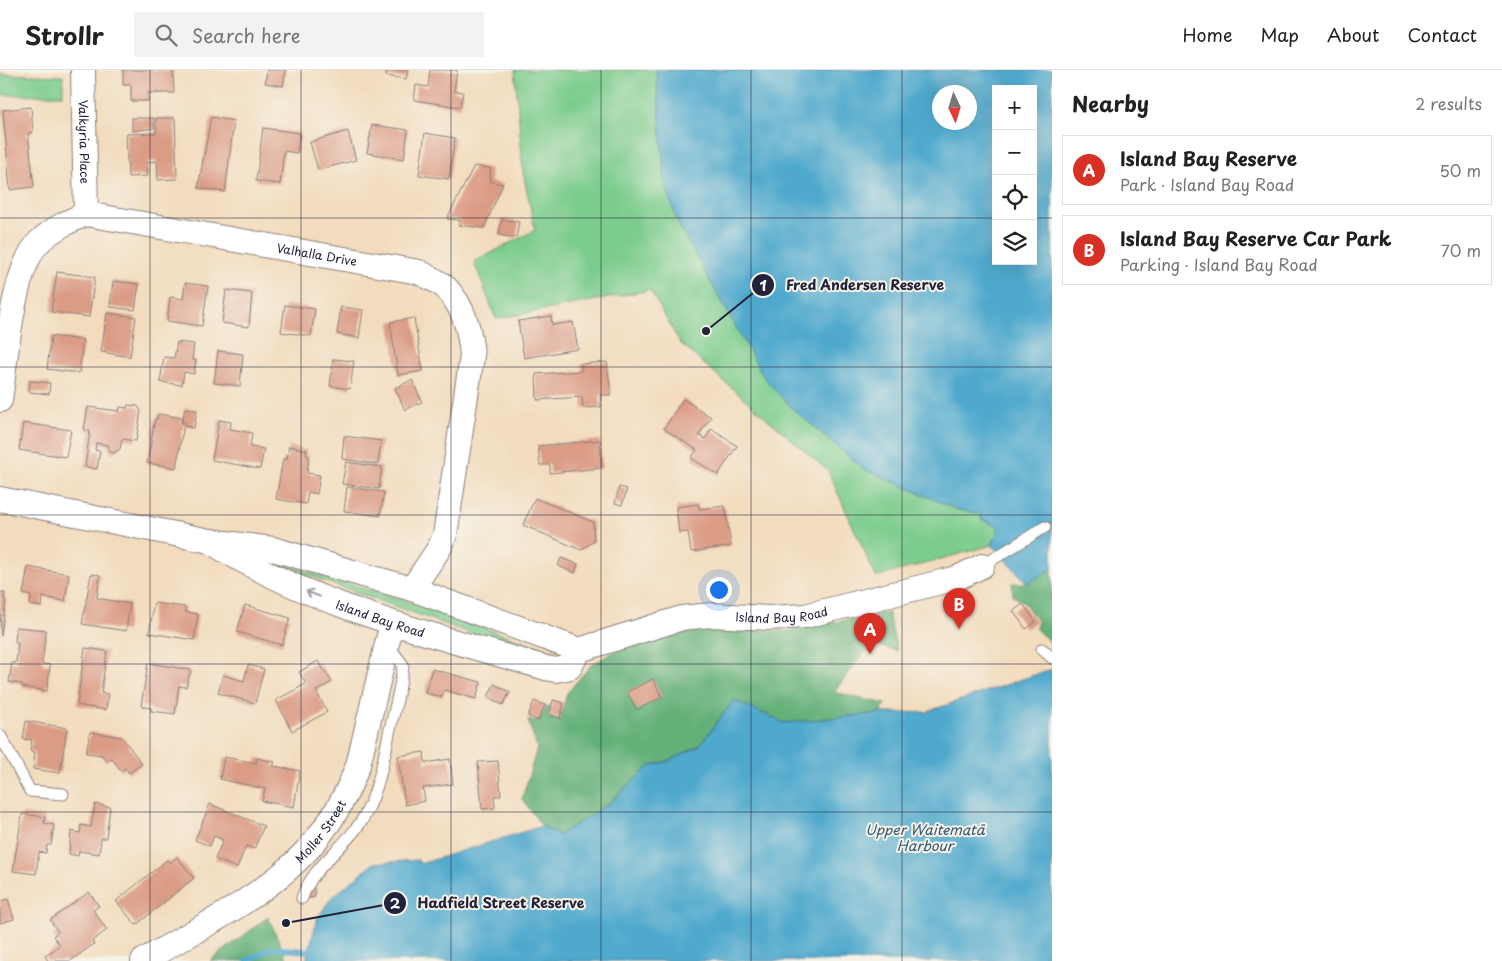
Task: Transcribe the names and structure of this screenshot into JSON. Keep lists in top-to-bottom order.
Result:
{
  "streets": {
    "street": [
      "Valkyria Place",
      "Valhalla Drive",
      "Island Bay Road",
      "Moller Street"
    ]
  },
  "crossings": [
    ["Valkyria Place", "Valhalla Drive"],
    ["Valhalla Drive", "Island Bay Road"],
    ["Island Bay Road", "Moller Street"]
  ],
  "water": ["Upper Waitematā Harbour"],
  "places": ["Fred Andersen Reserve", "Hadfield Street Reserve"],
  "north": "bottom",
  "page": {
    "header": "Strollr",
    "search": "Search here",
    "nav": [
      "Home",
      "Map",
      "About",
      "Contact"
    ],
    "heading": ["Nearby", "2 results"],
    "map_buttons": ["+", "−"],
    "list": [
      {
        "mark": "A",
        "name": "Island Bay Reserve",
        "note": "Park · Island Bay Road",
        "value": "50 m"
      },
      {
        "mark": "B",
        "name": "Island Bay Reserve Car Park",
        "note": "Parking · Island Bay Road",
        "value": "70 m"
      }
    ],
    "pins": ["B", "A"]
  }
}
